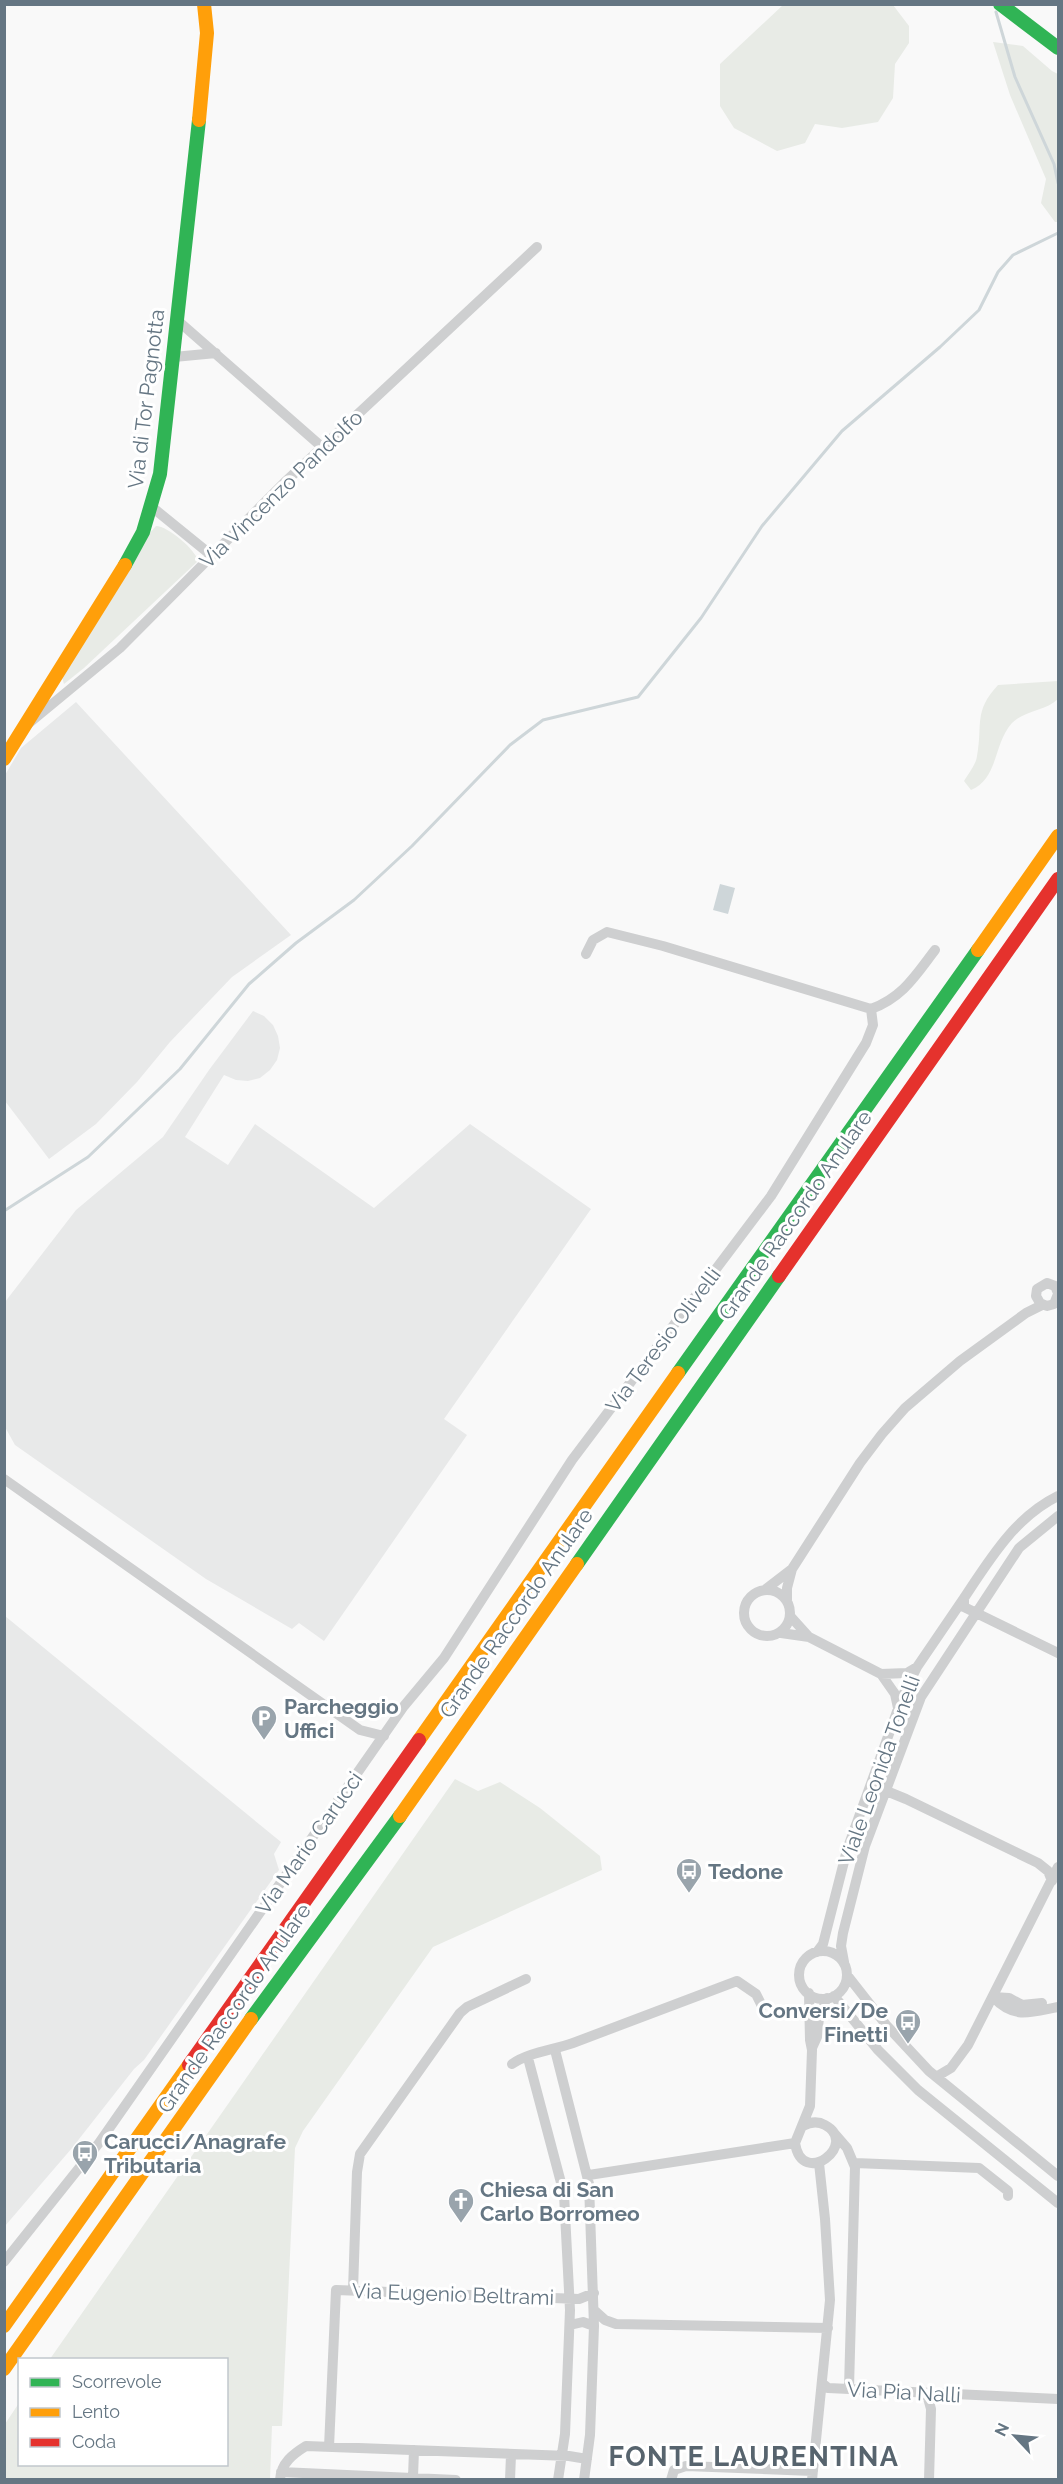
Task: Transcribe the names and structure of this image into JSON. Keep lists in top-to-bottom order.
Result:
{
  "streets": {
    "main road": ["Via di Tor Pagnotta", "Grande Raccordo Anulare"],
    "street": [
      "Via Vincenzo Pandolfo",
      "Via Teresio Olivelli",
      "Viale Leonida Tonelli",
      "Via Mario Carucci",
      "Via Eugenio Beltrami",
      "Via Pia Nalli"
    ]
  },
  "crossings": [
    ["Via di Tor Pagnotta", "Via Vincenzo Pandolfo"],
    ["Via Teresio Olivelli", "Via Mario Carucci"]
  ],
  "districts": ["FONTE LAURENTINA"],
  "places": {
    "parking": ["Parcheggio Uffici"],
    "bus stop": ["Tedone", "Conversi/De Finetti", "Carucci/Anagrafe Tributaria"],
    "church": ["Chiesa di San Carlo Borromeo"]
  },
  "legend": ["Scorrevole", "Lento", "Coda"],
  "north": "top left"
}
